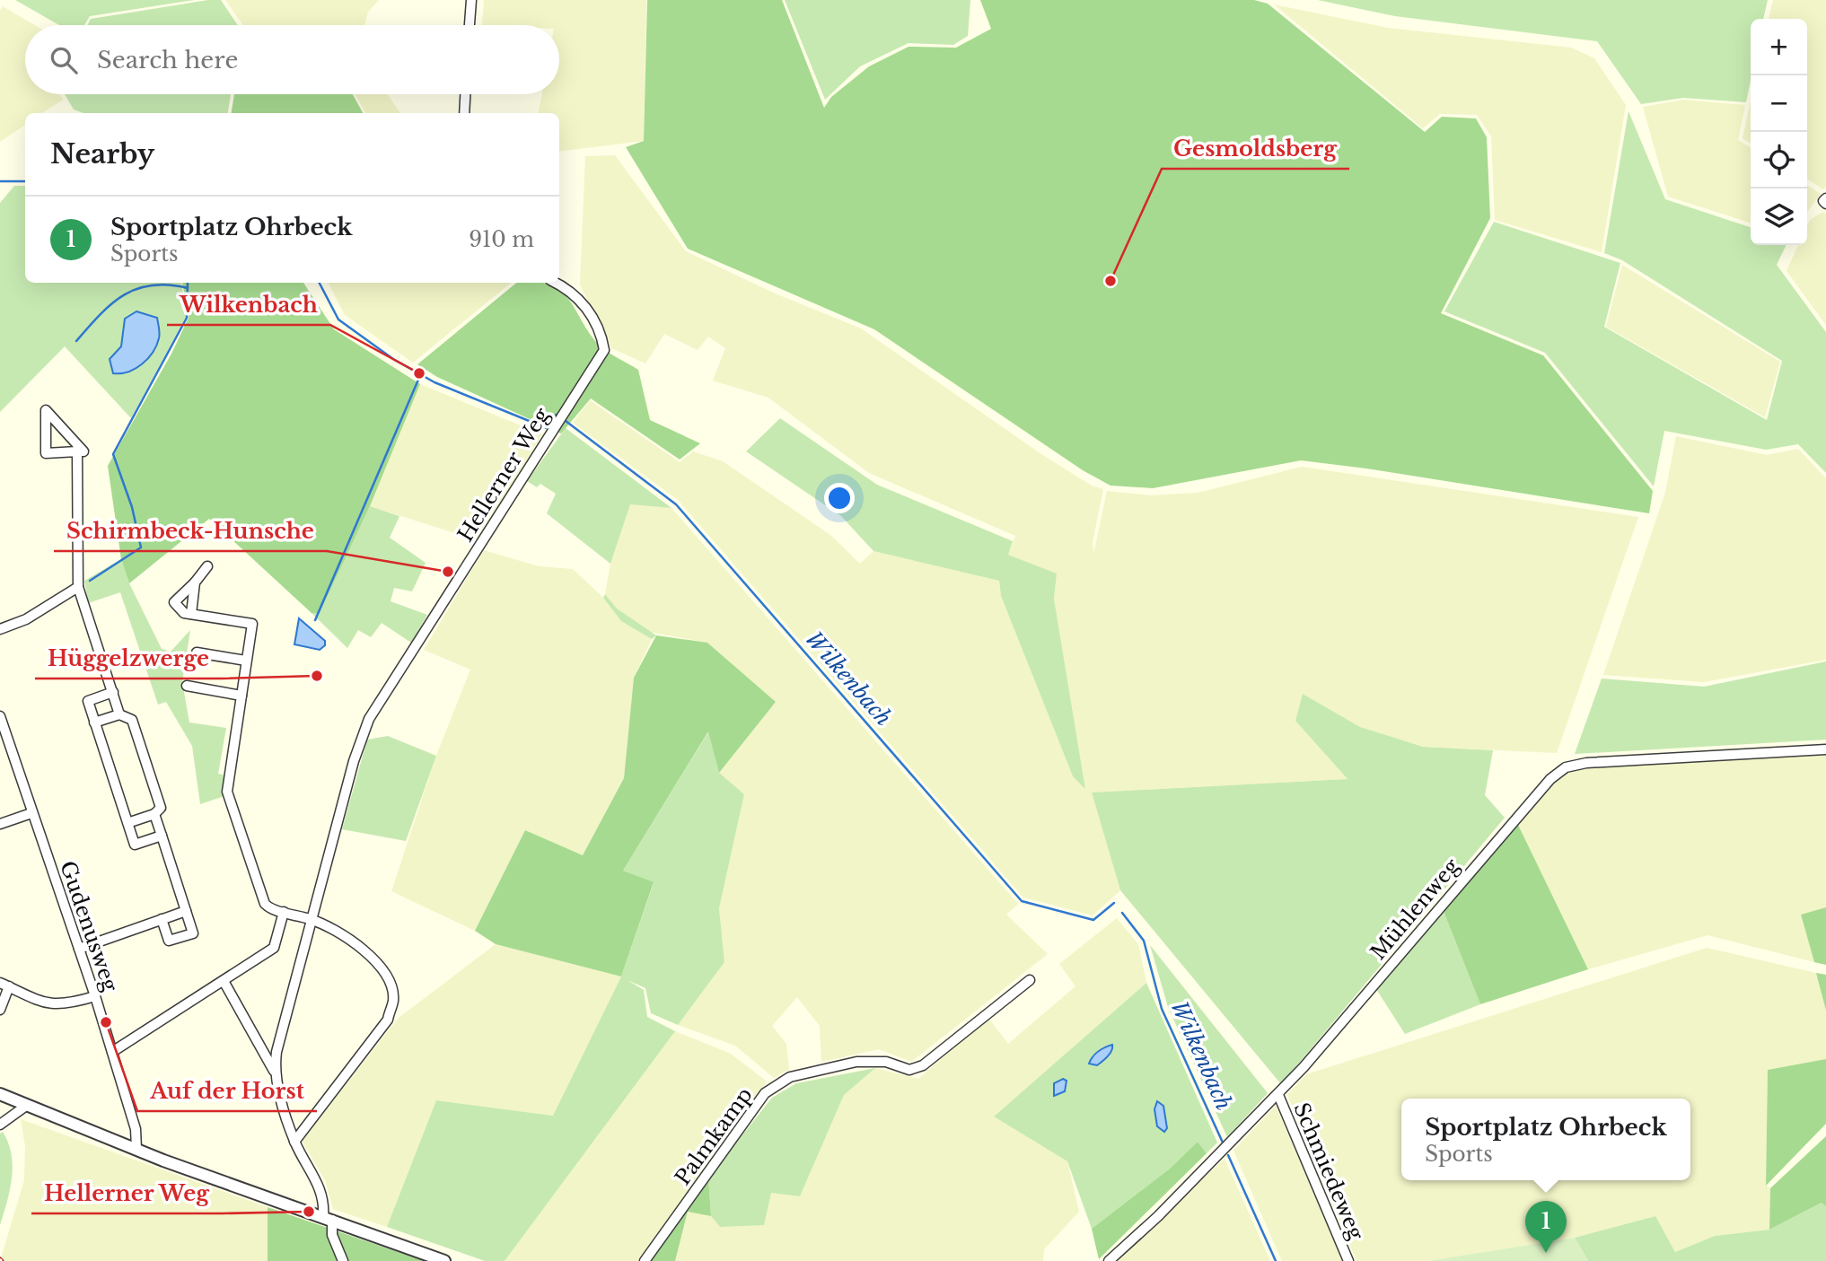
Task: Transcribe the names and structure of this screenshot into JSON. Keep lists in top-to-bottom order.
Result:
{
  "streets": {
    "street": [
      "Hellerner Weg",
      "Mühlenweg",
      "Gudenusweg",
      "Palmkamp",
      "Schmiedeweg"
    ]
  },
  "crossings": [
    ["Mühlenweg", "Schmiedeweg"]
  ],
  "water": ["Wilkenbach"],
  "places": [
    "Gesmoldsberg",
    "Wilkenbach",
    "Schirmbeck-Hunsche",
    "Hüggelzwerge",
    "Auf der Horst",
    "Hellerner Weg"
  ],
  "page": {
    "map_buttons": ["+", "−"],
    "search": "Search here",
    "heading": "Nearby",
    "list": [
      {
        "mark": "1",
        "name": "Sportplatz Ohrbeck",
        "note": "Sports",
        "value": "910 m"
      }
    ],
    "popup": ["Sportplatz Ohrbeck", "Sports"],
    "pins": "1"
  }
}
